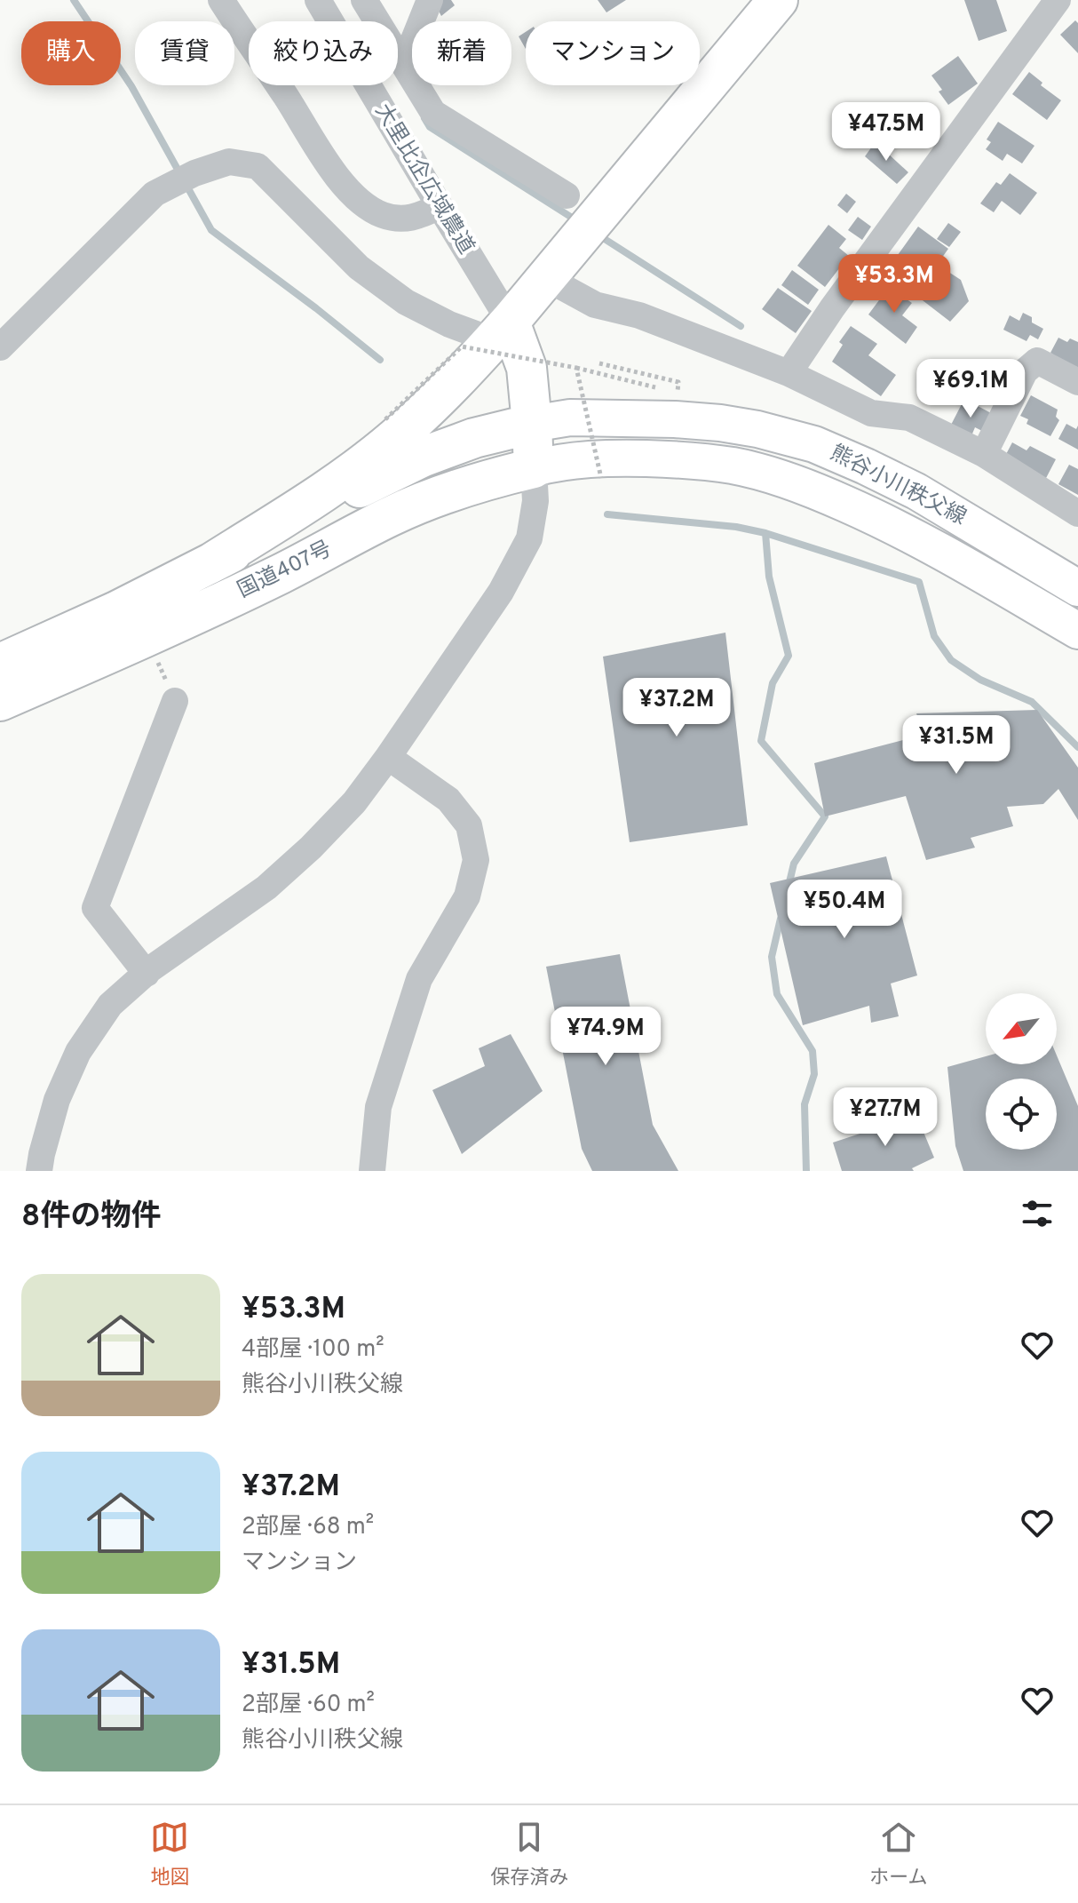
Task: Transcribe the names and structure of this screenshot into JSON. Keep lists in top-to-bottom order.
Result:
{
  "streets": {
    "highway": ["国道407号"],
    "main road": ["熊谷小川秩父線"],
    "street": ["大里比企広域農道"]
  },
  "crossings": [
    ["大里比企広域農道", "国道407号"],
    ["熊谷小川秩父線", "国道407号"]
  ],
  "north": "bottom left",
  "page": {
    "chip": [
      "購入",
      "賃貸",
      "絞り込み",
      "新着",
      "マンション"
    ],
    "price": [
      "¥47.5M",
      "¥53.3M",
      "¥69.1M",
      "¥37.2M",
      "¥31.5M",
      "¥50.4M",
      "¥74.9M",
      "¥27.7M"
    ],
    "heading": "8件の物件",
    "list": [
      {
        "name": "¥53.3M",
        "note": "4部屋 · 100 m² · 熊谷小川秩父線"
      },
      {
        "name": "¥37.2M",
        "note": "2部屋 · 68 m² · マンション"
      },
      {
        "name": "¥31.5M",
        "note": "2部屋 · 60 m² · 熊谷小川秩父線"
      }
    ],
    "tabs": ["地図", "保存済み", "ホーム"]
  }
}
